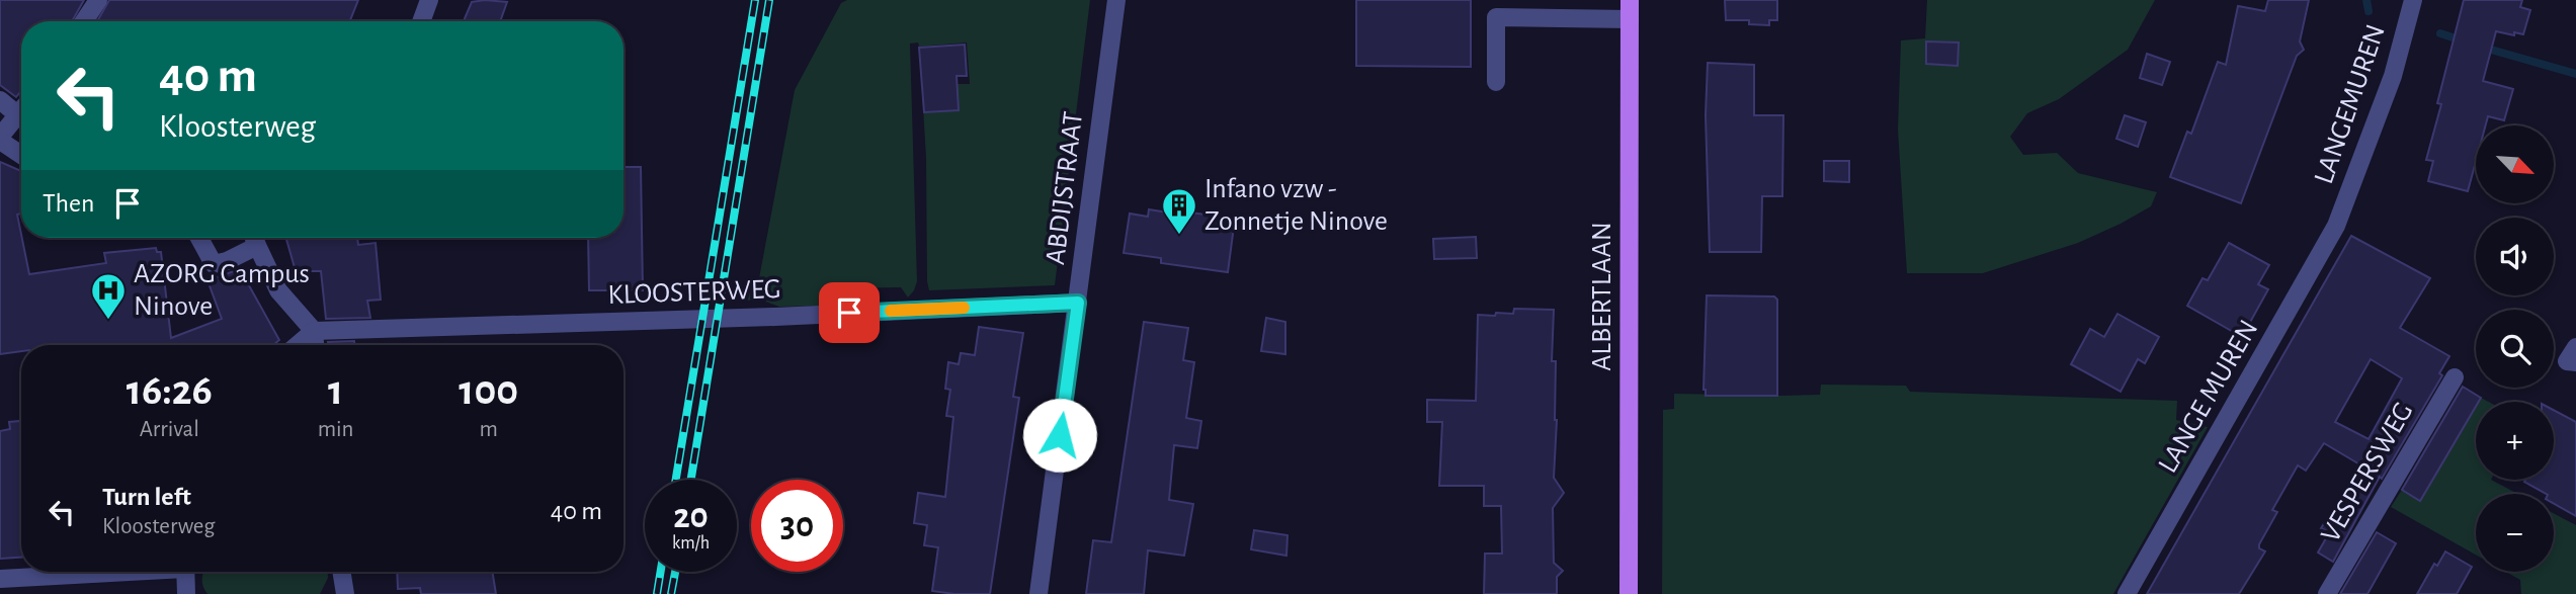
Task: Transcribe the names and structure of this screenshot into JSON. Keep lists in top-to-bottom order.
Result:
{
  "streets": {
    "main road": ["ALBERTLAAN"],
    "street": [
      "LANGEMUREN",
      "ABDIJSTRAAT",
      "KLOOSTERWEG",
      "LANGE MUREN",
      "VESPERSWEG"
    ]
  },
  "crossings": [
    ["LANGEMUREN", "LANGE MUREN"],
    ["ABDIJSTRAAT", "KLOOSTERWEG"]
  ],
  "places": {
    "building": ["Infano vzw - Zonnetje Ninove"],
    "hospital": ["AZORG Campus Ninove"]
  },
  "north": "bottom right",
  "page": {
    "turn": ["40 m", "Kloosterweg"],
    "map_buttons": ["+", "−"],
    "then": "Then",
    "eta": [
      "16:26",
      "Arrival",
      "1",
      "min",
      "100",
      "m"
    ],
    "list": [
      {
        "name": "Turn left",
        "note": "Kloosterweg",
        "value": "40 m"
      }
    ],
    "speed": "20 km/h",
    "limit": "30"
  }
}
